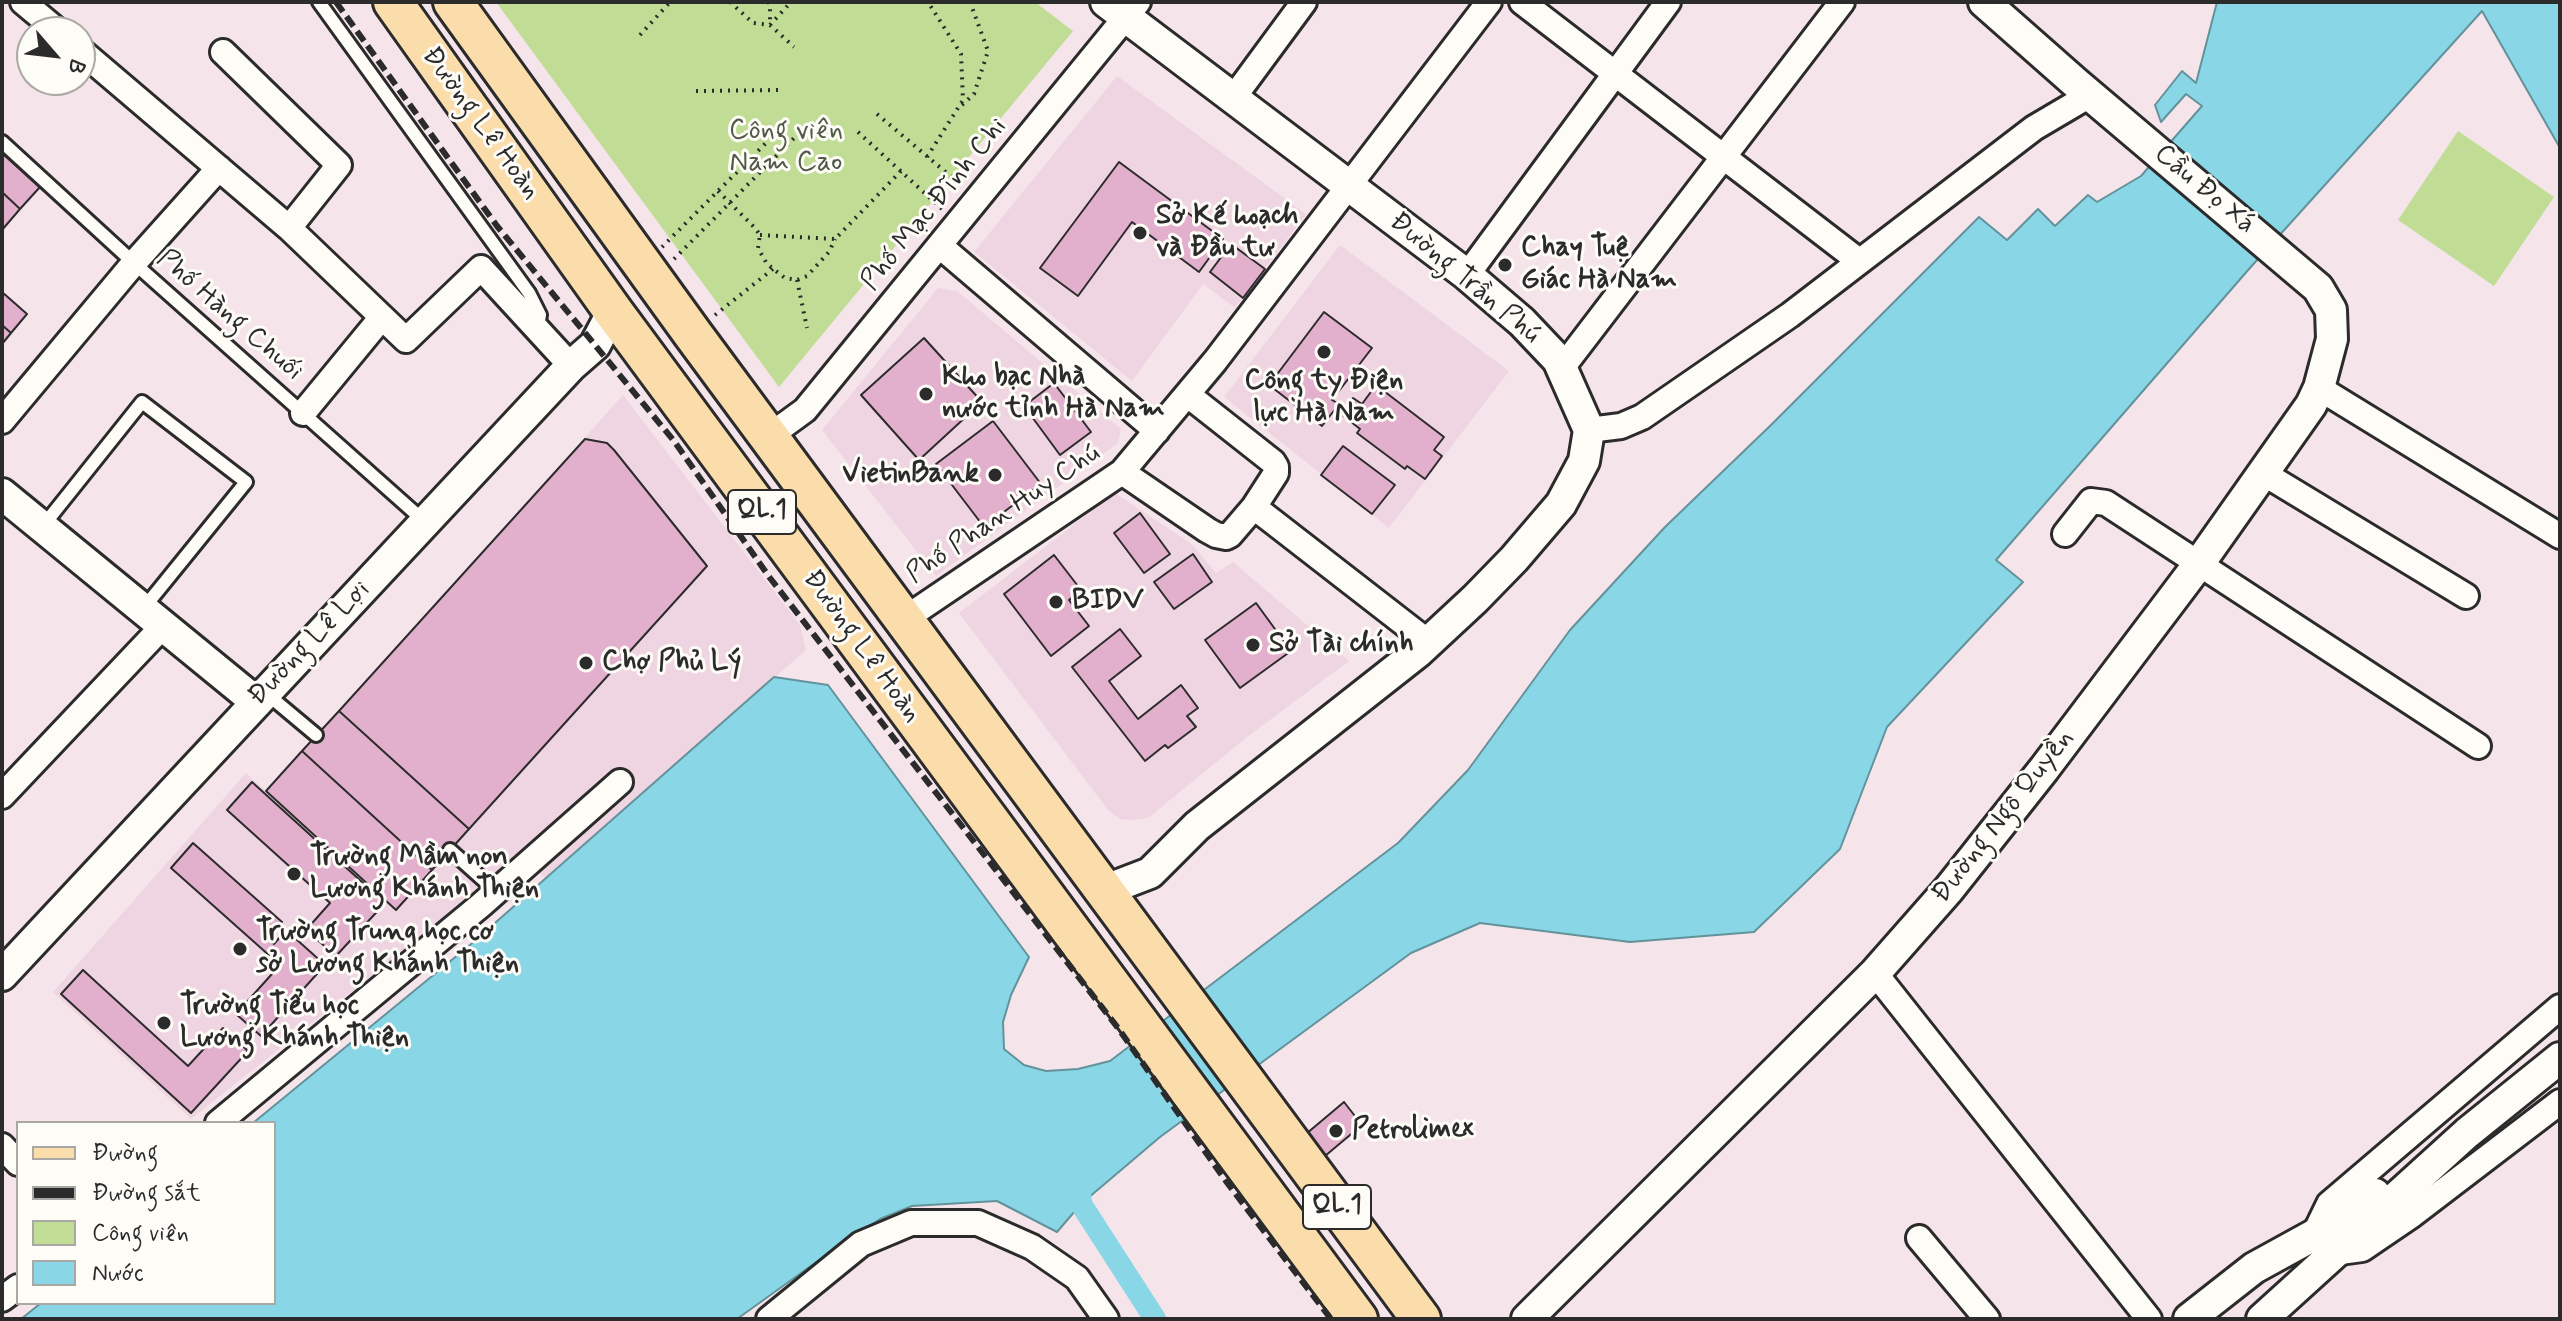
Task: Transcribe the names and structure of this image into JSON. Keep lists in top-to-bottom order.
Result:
{
  "streets": {
    "main road": ["Đường Lê Hoàn", "QL.1"],
    "street": [
      "Cầu Đọ Xá",
      "Phố Mạc Đĩnh Chi",
      "Đường Trần Phú",
      "Phố Phan Huy Chú",
      "Đường Lê Lợi",
      "Đường Ngô Quyền"
    ],
    "lane": ["Phố Hàng Chuối"]
  },
  "crossings": [
    ["Đường Lê Hoàn", "Phố Mạc Đĩnh Chi"],
    ["Đường Lê Hoàn", "Phố Phan Huy Chú"],
    ["Đường Lê Hoàn", "Đường Lê Lợi"],
    ["Cầu Đọ Xá", "Đường Ngô Quyền"],
    ["Phố Mạc Đĩnh Chi", "Đường Trần Phú"],
    ["Đường Trần Phú", "Phố Phan Huy Chú"],
    ["Phố Hàng Chuối", "Đường Lê Lợi"]
  ],
  "parks": ["Công viên Nam Cao"],
  "places": [
    "Sở Kế hoạch và Đầu tư",
    "Chay Tuệ Giác Hà Nam",
    "Công ty Điện lực Hà Nam",
    "Kho bạc Nhà nước tỉnh Hà Nam",
    "VietinBank",
    "BIDV",
    "Sở Tài chính",
    "Chợ Phủ Lý",
    "Trường Mầm non Lương Khánh Thiện",
    "Trường Trung học cơ sở Lương Khánh Thiện",
    "Trường Tiểu học Lương Khánh Thiện",
    "Petrolimex"
  ],
  "legend": [
    "Đường",
    "Đường sắt",
    "Công viên",
    "Nước"
  ],
  "north": "bottom right"
}
